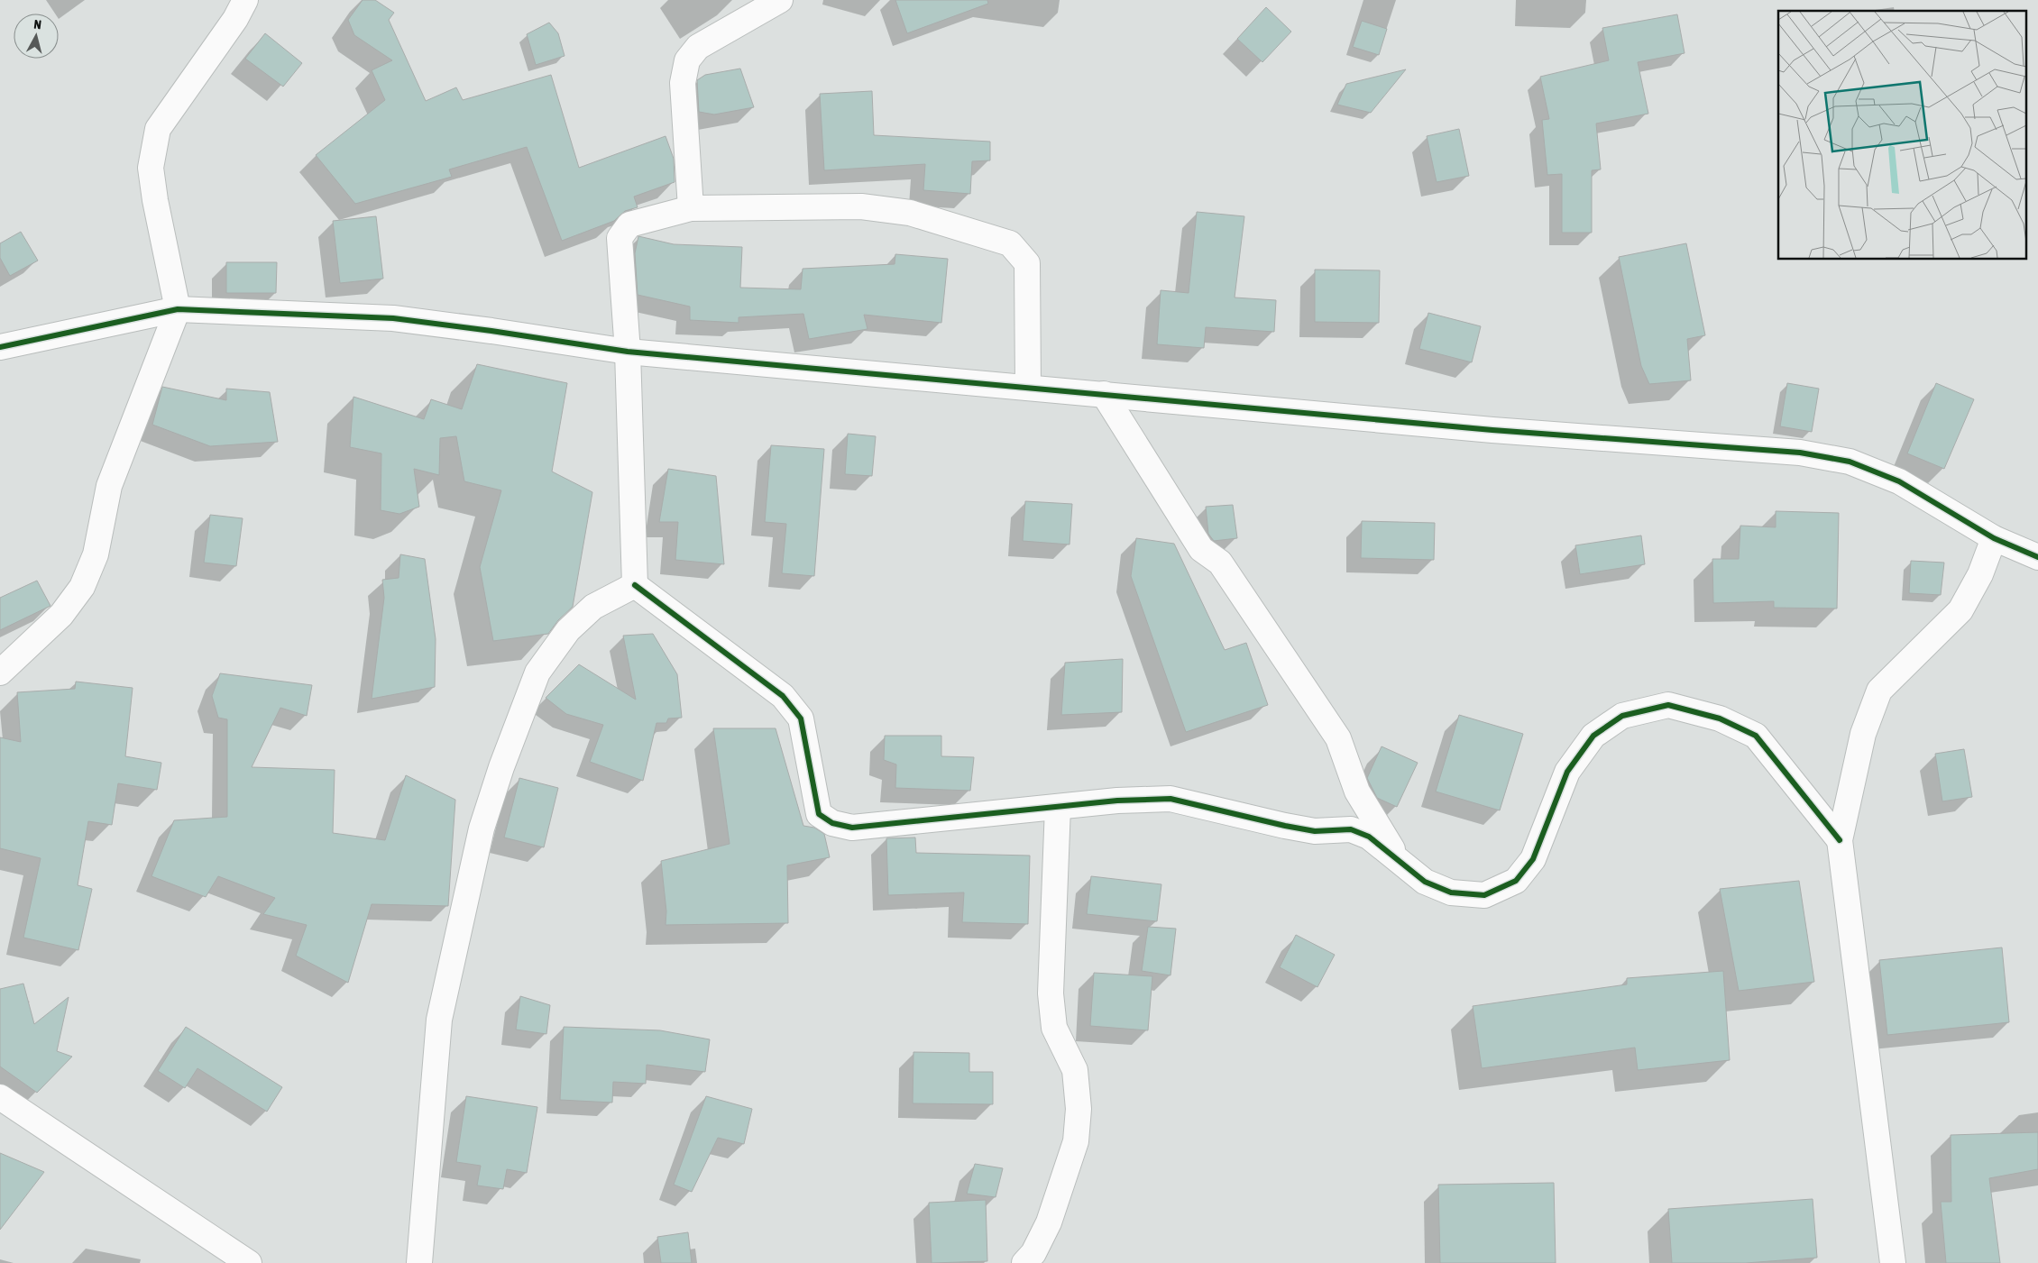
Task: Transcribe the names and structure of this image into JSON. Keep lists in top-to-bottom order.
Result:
{
  "north": "top"
}
